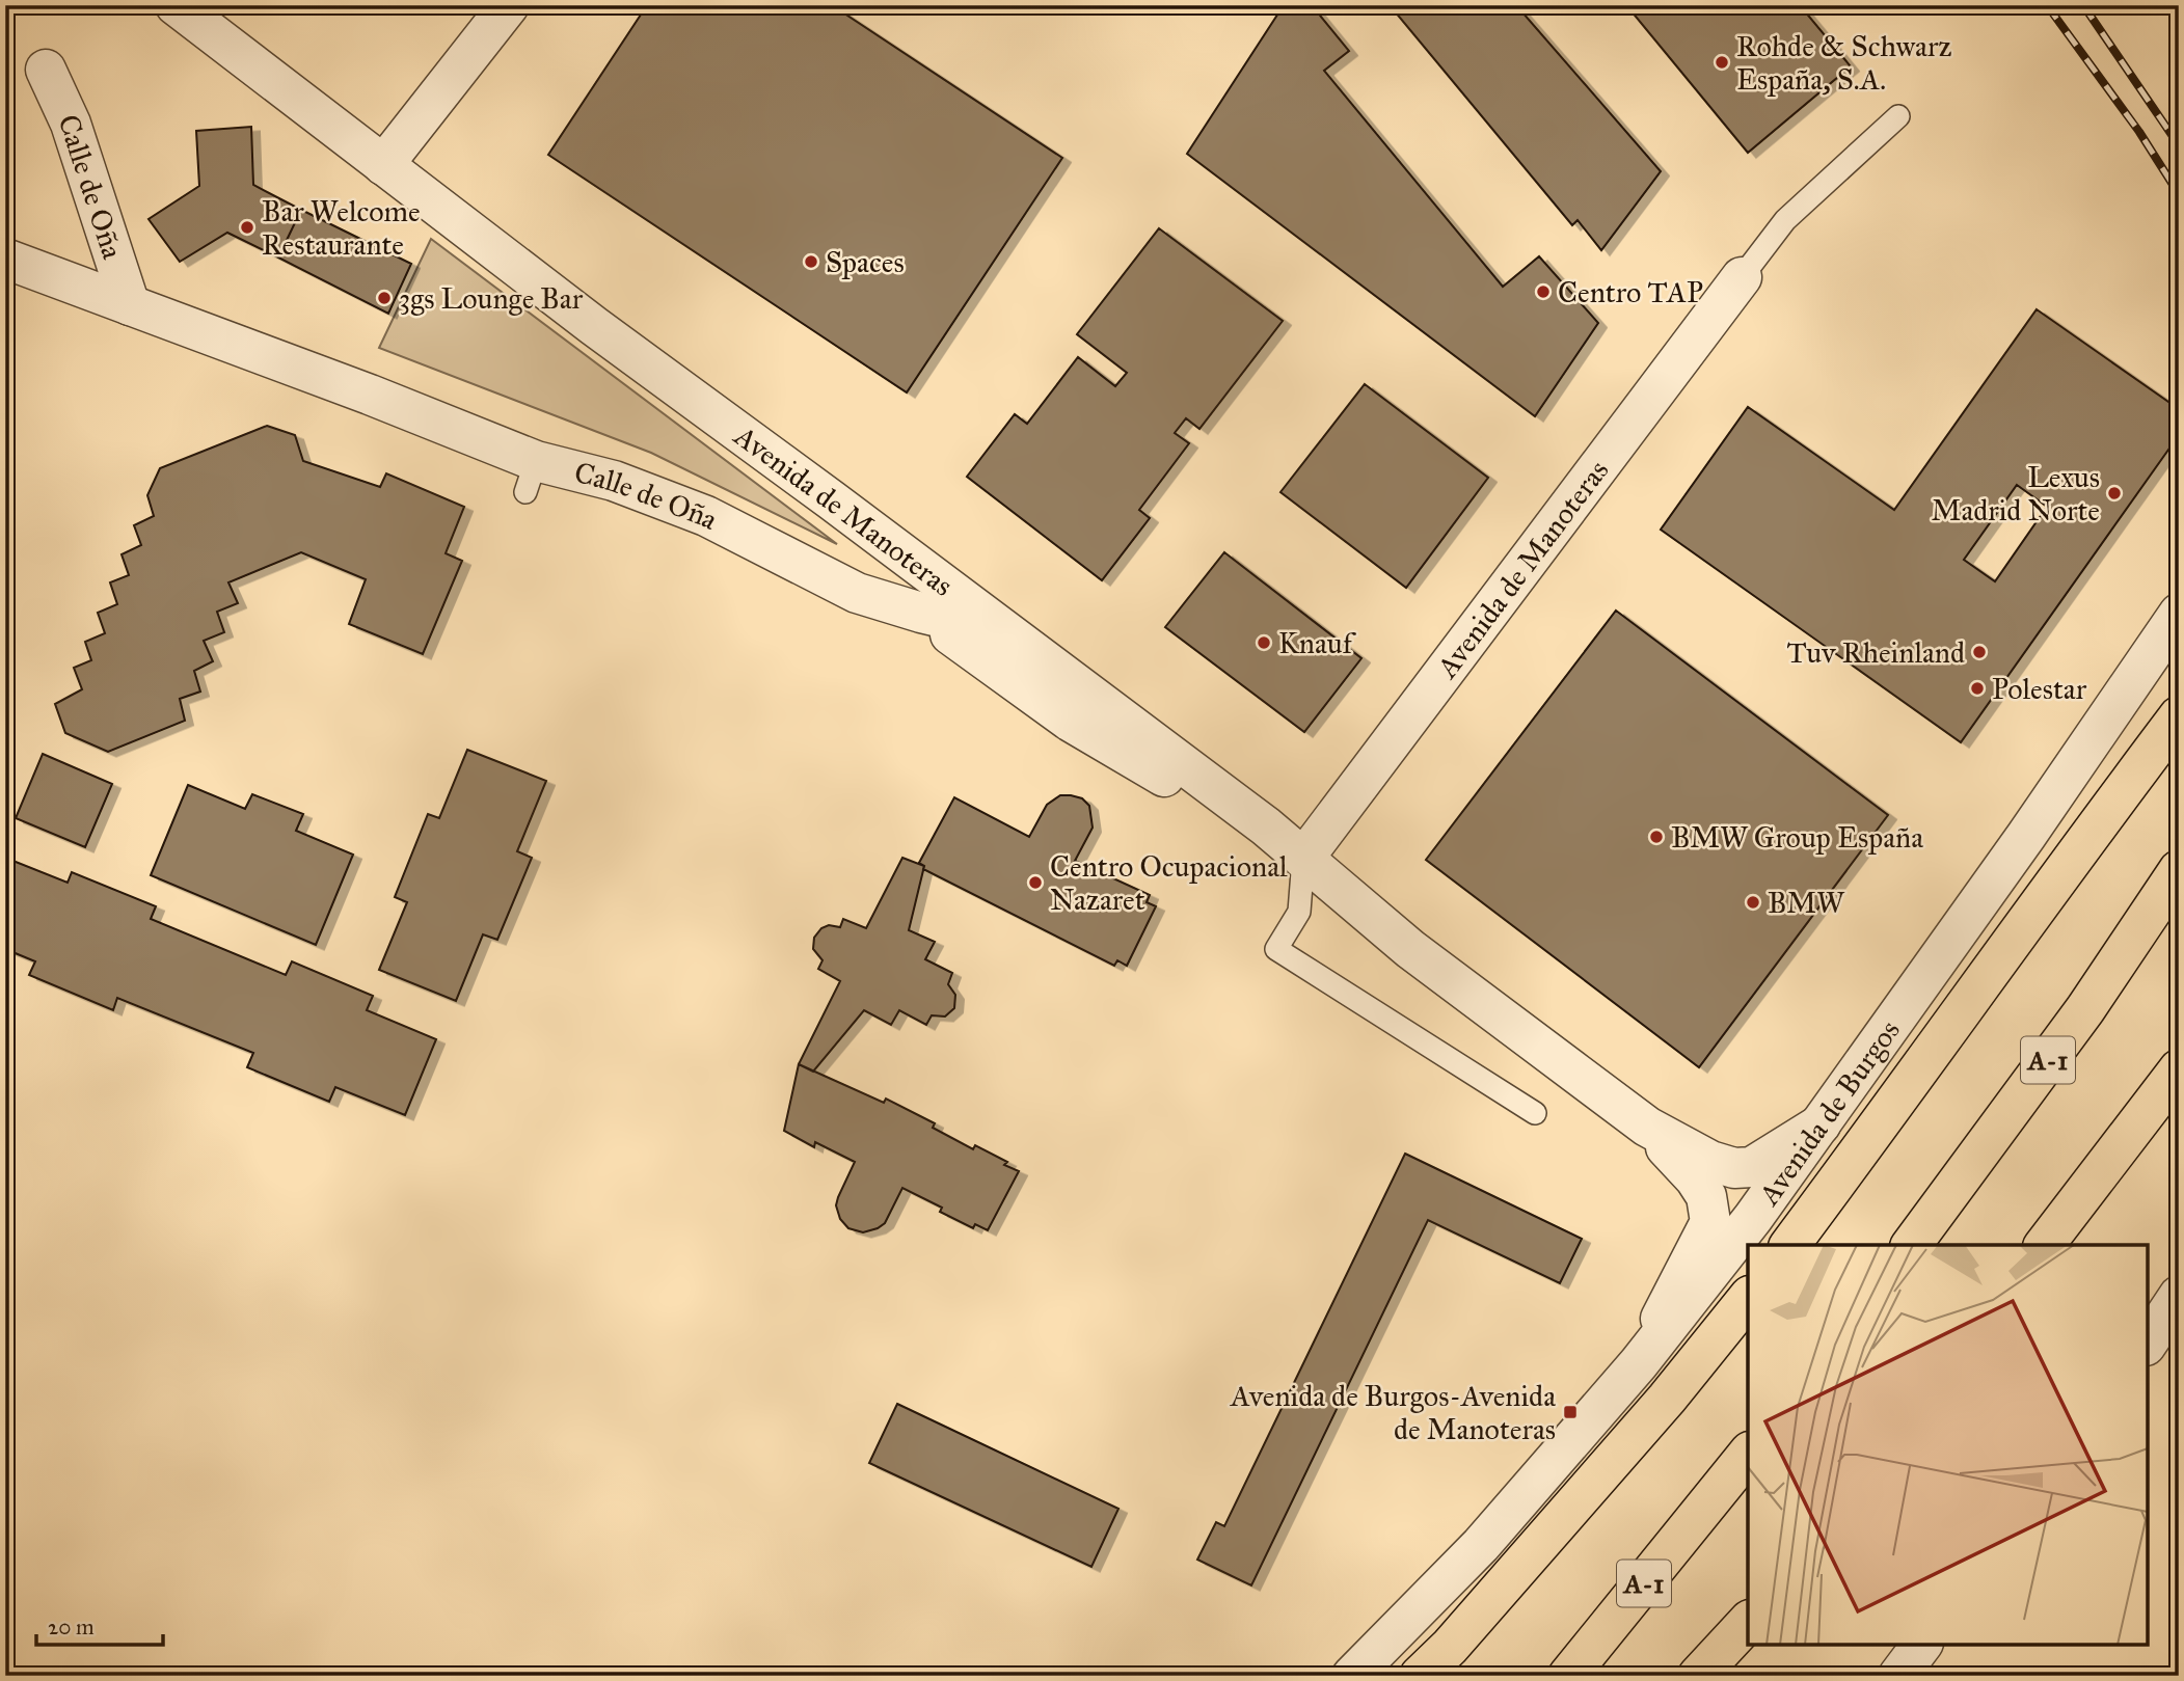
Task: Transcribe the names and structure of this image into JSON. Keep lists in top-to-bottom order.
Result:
{
  "streets": {
    "highway": ["A-1"],
    "street": ["Calle de Oña", "Avenida de Manoteras", "Avenida de Burgos"]
  },
  "crossings": [
    ["Calle de Oña", "Avenida de Manoteras"],
    ["Avenida de Manoteras", "Avenida de Burgos"]
  ],
  "places": {
    "other": [
      "Rohde & Schwarz España, S.A.",
      "Bar Welcome Restaurante",
      "Spaces",
      "Centro TAP",
      "3gs Lounge Bar",
      "Lexus Madrid Norte",
      "Knauf",
      "Tuv Rheinland",
      "Polestar",
      "BMW Group España",
      "Centro Ocupacional Nazaret",
      "BMW"
    ],
    "transit": ["Avenida de Burgos-Avenida de Manoteras"]
  },
  "scale_bar": "20 m"
}
